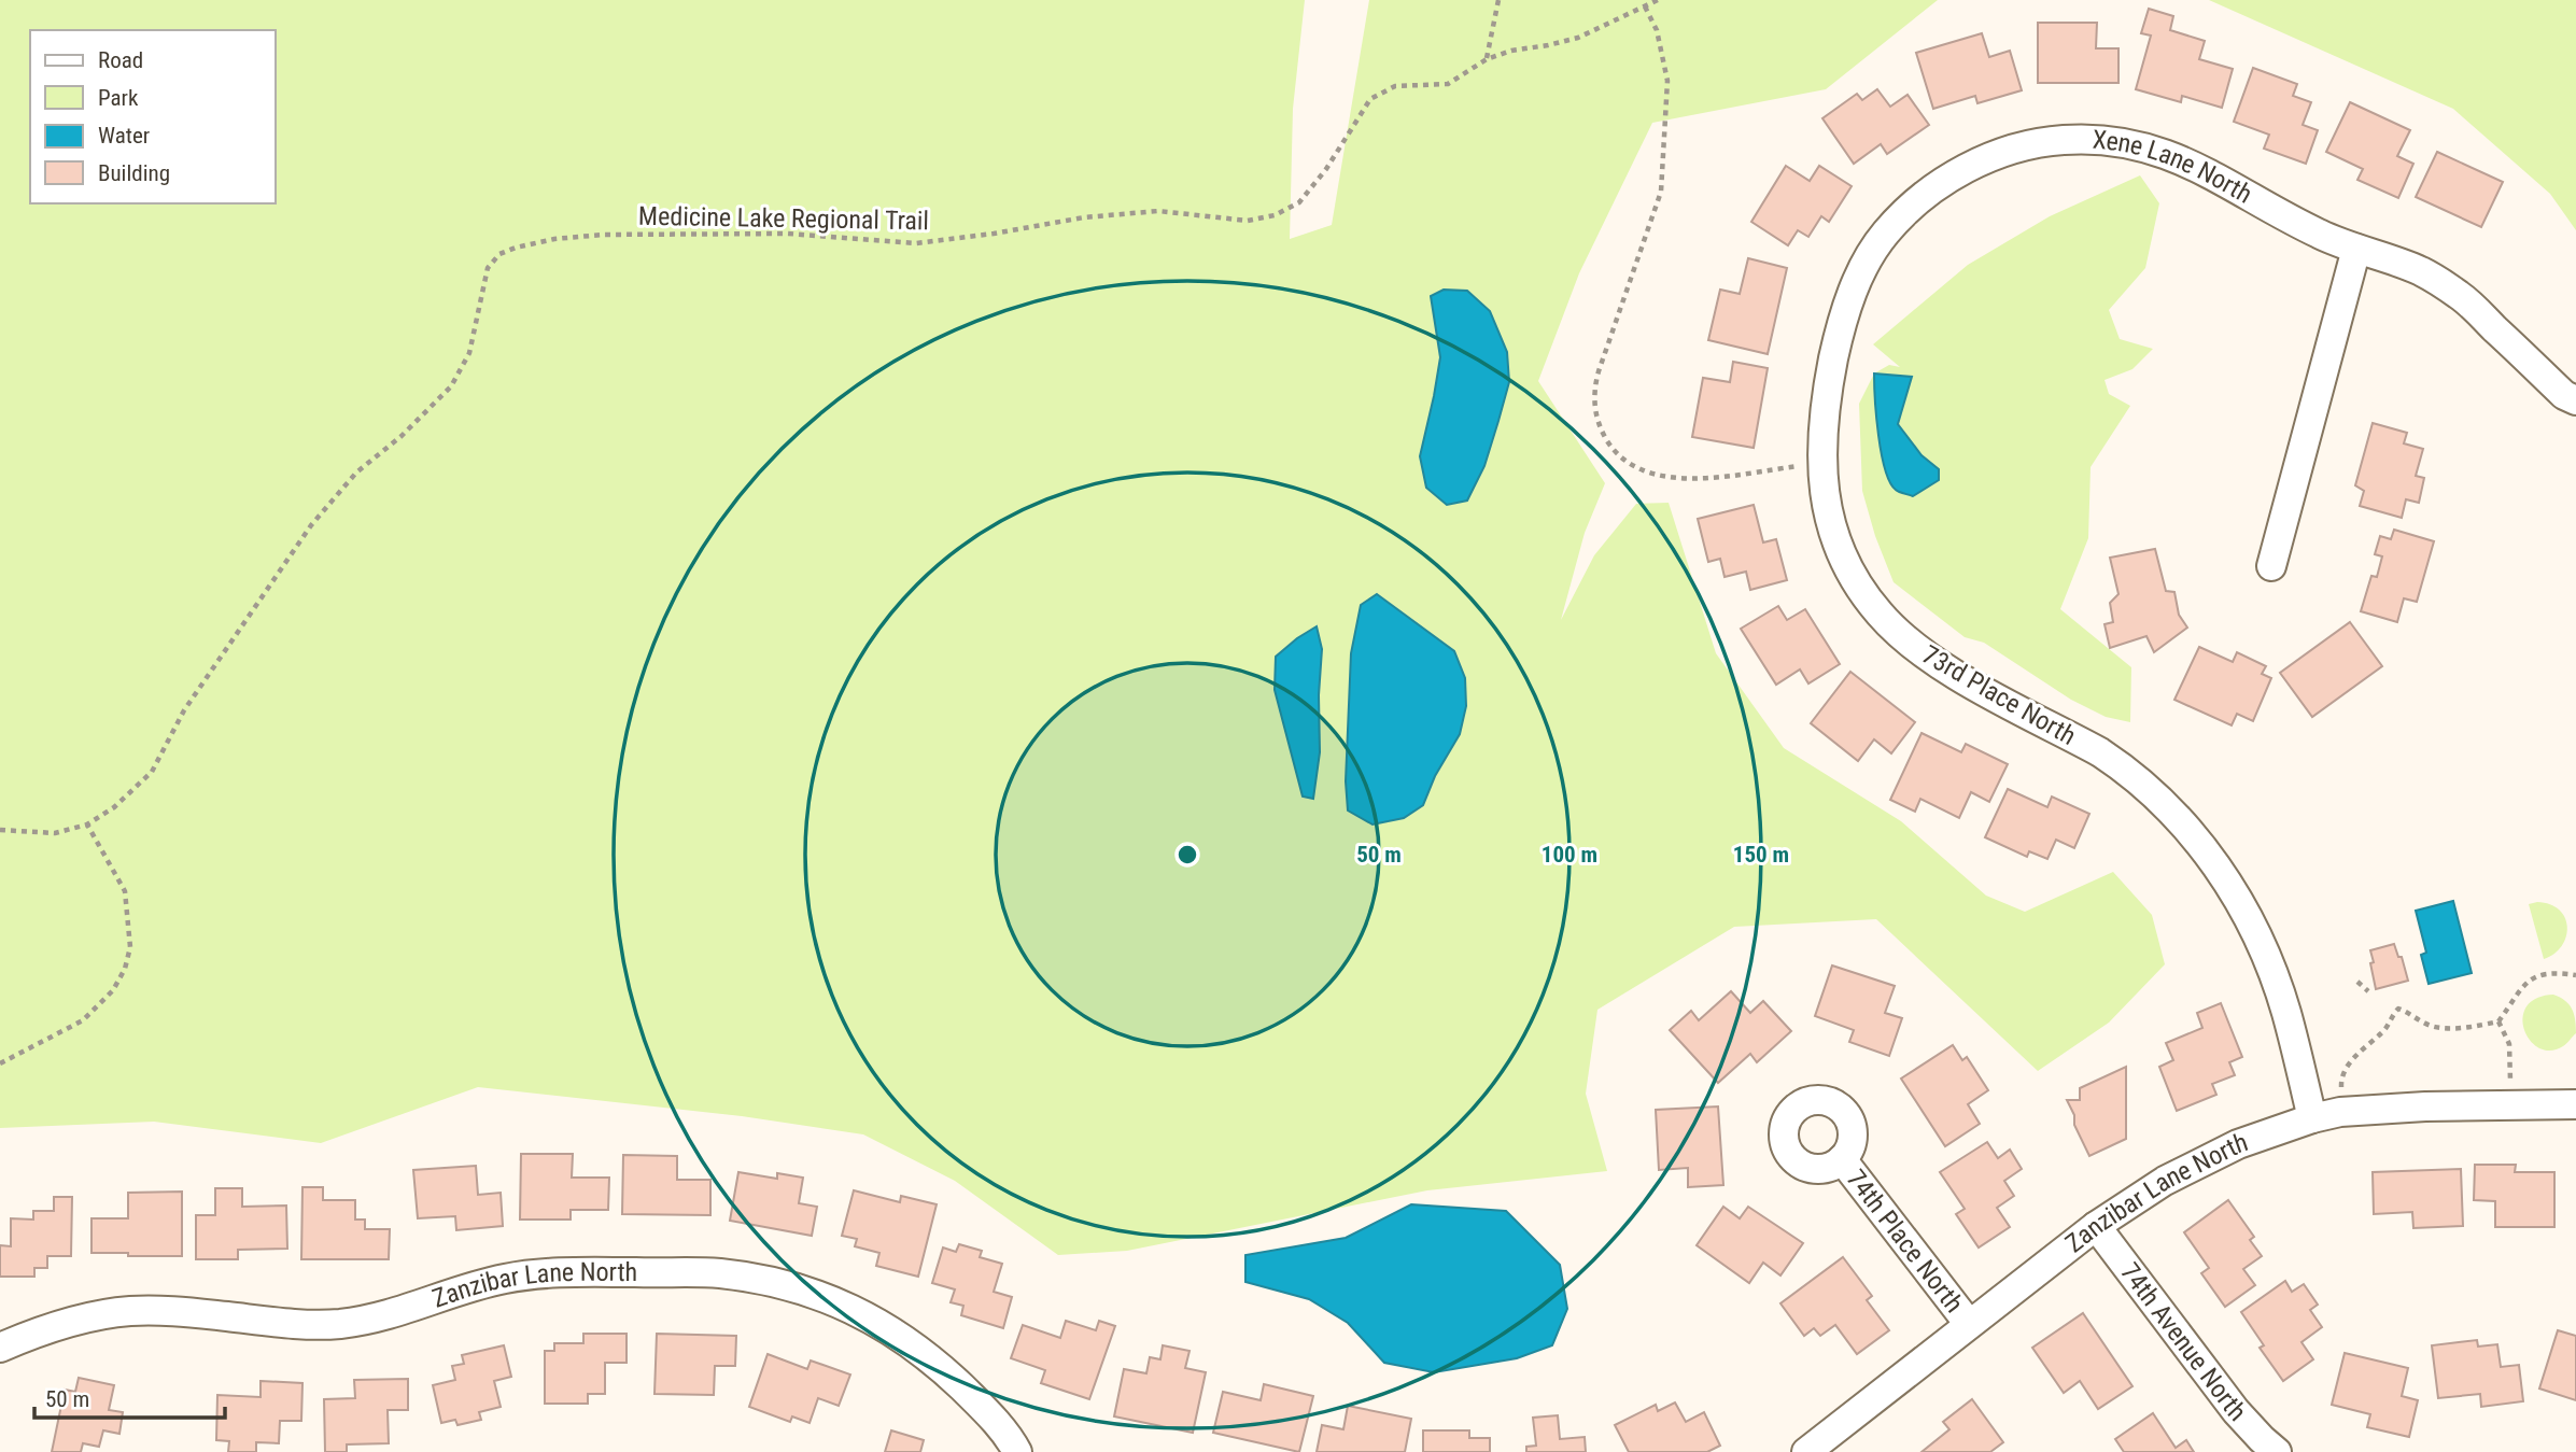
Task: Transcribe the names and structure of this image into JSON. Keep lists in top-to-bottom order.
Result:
{
  "streets": {
    "street": [
      "Xene Lane North",
      "73rd Place North",
      "Zanzibar Lane North",
      "74th Place North",
      "74th Avenue North"
    ],
    "path": ["Medicine Lake Regional Trail"]
  },
  "crossings": [
    ["Xene Lane North", "73rd Place North"],
    ["73rd Place North", "Zanzibar Lane North"],
    ["Zanzibar Lane North", "74th Place North"],
    ["Zanzibar Lane North", "74th Avenue North"]
  ],
  "legend": [
    "Road",
    "Park",
    "Water",
    "Building"
  ],
  "scale_bar": "50 m",
  "rings": ["50 m", "100 m", "150 m"]
}
